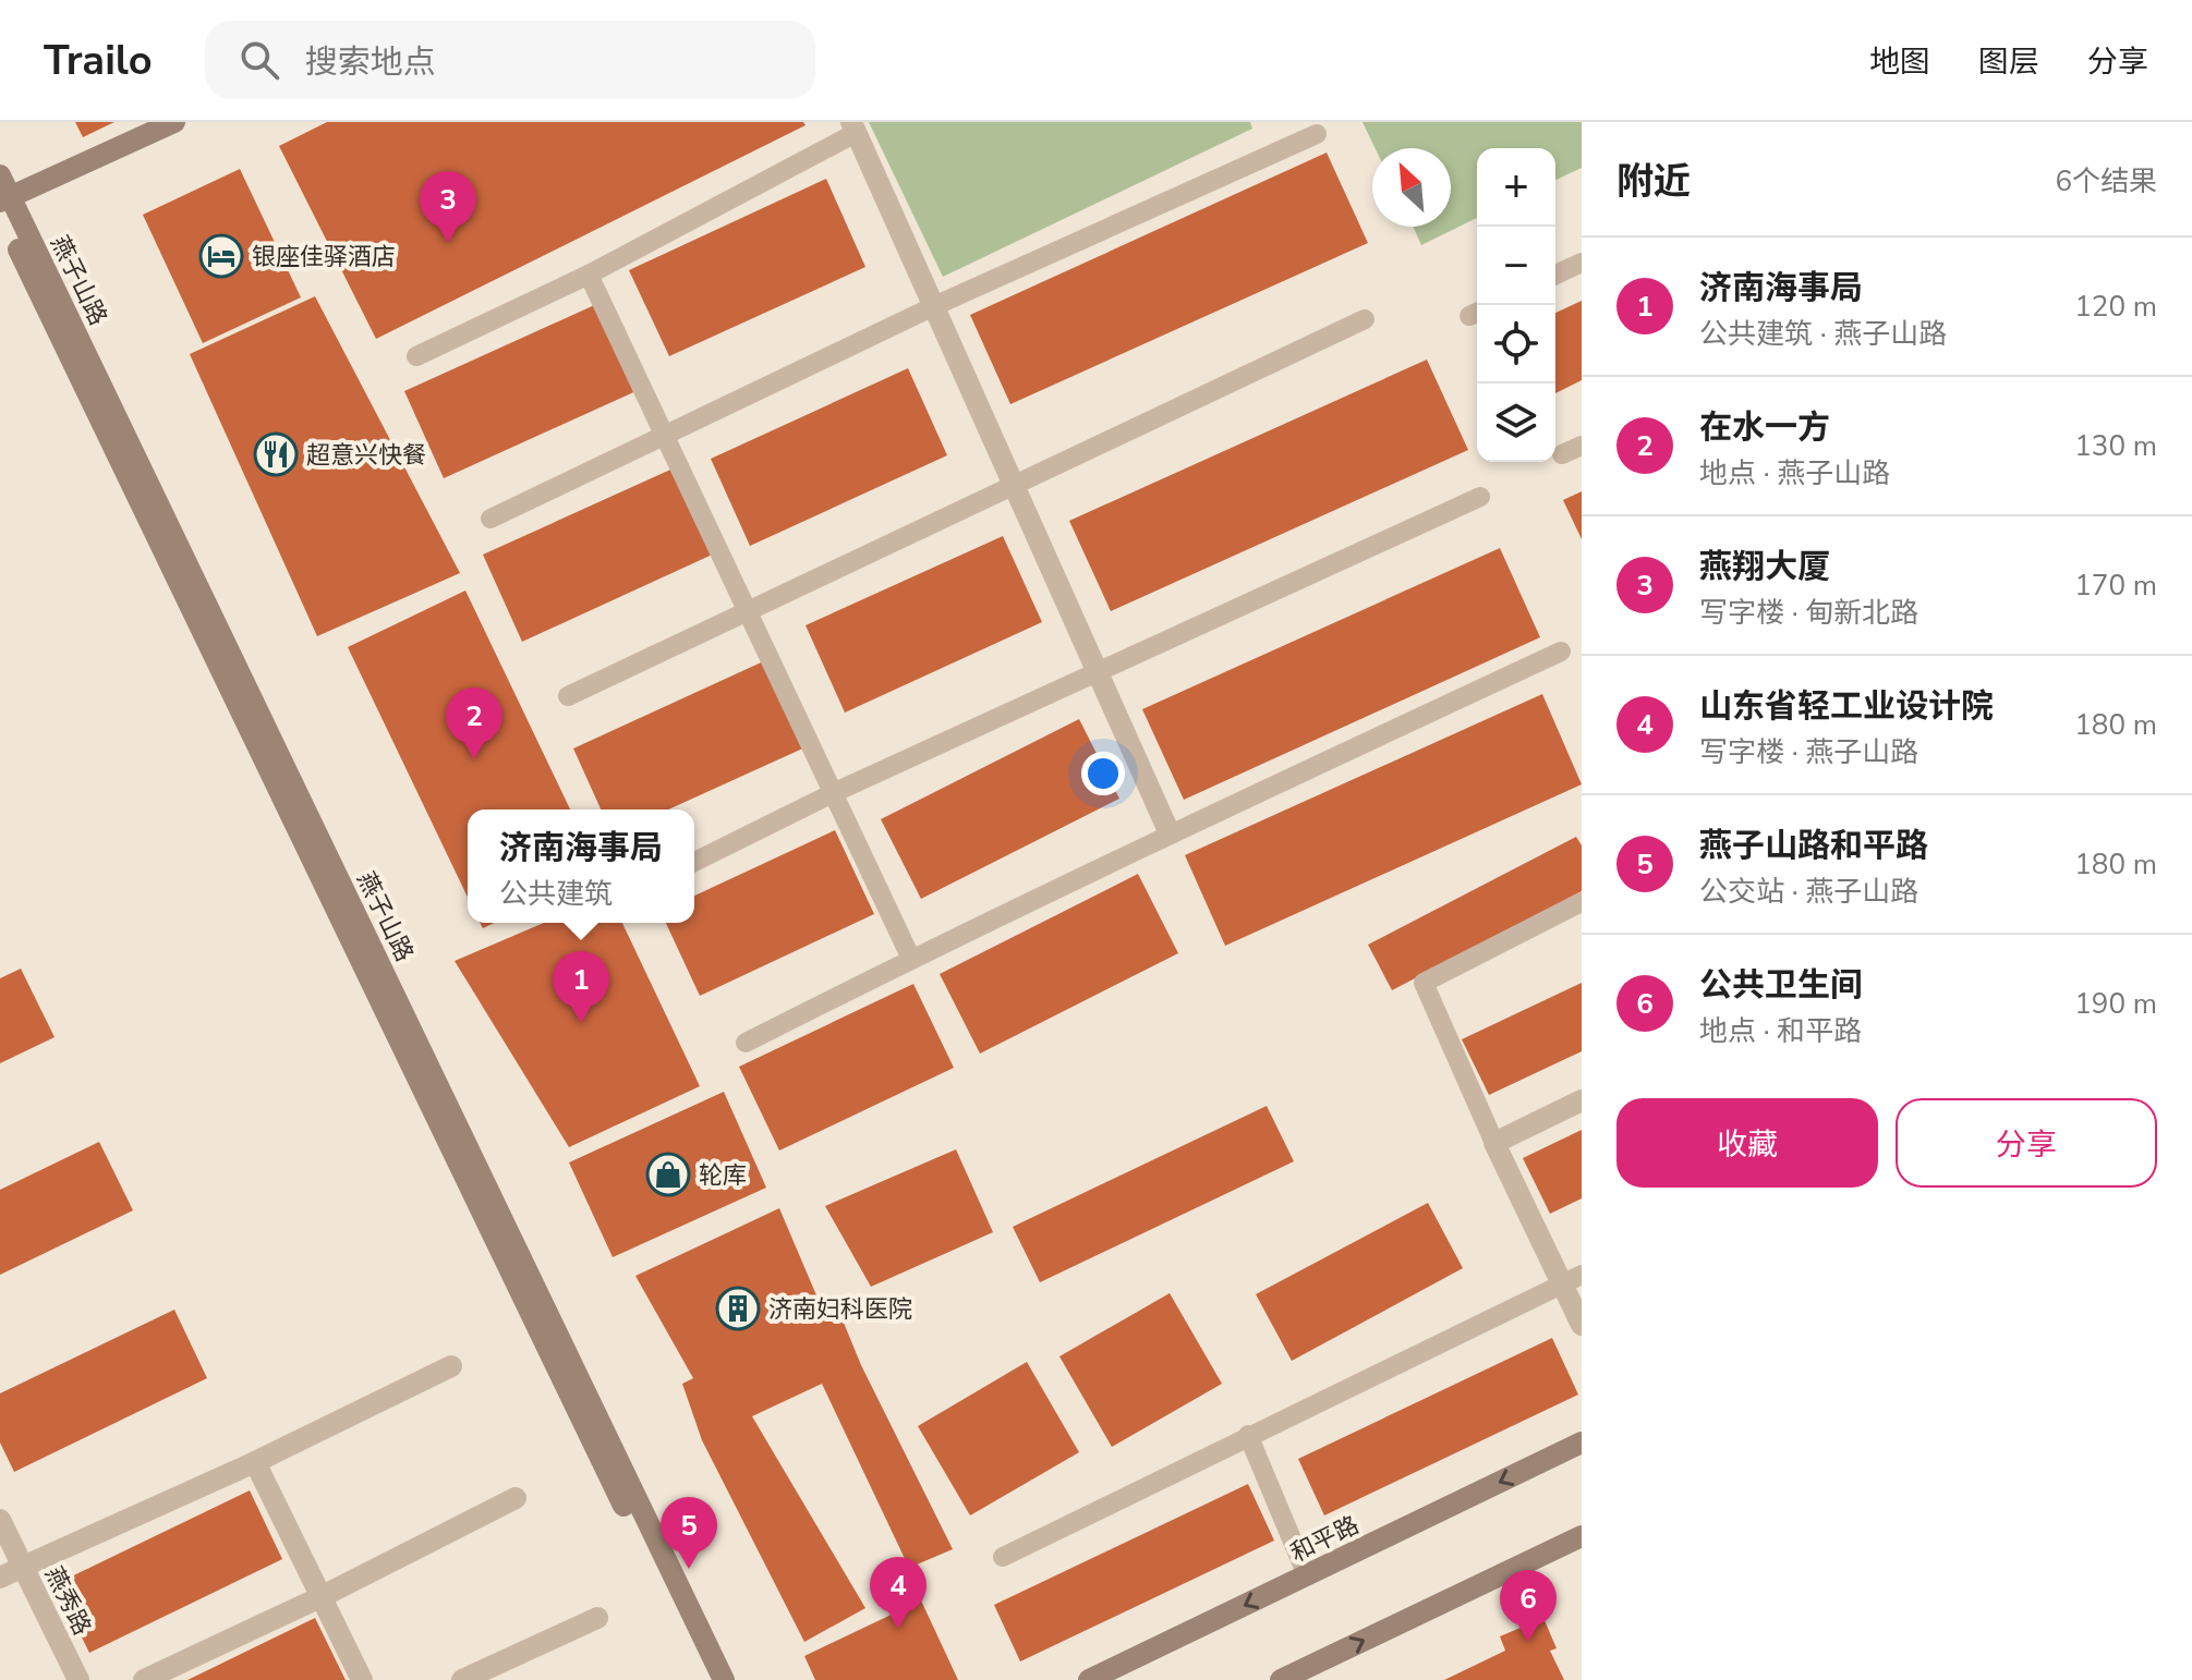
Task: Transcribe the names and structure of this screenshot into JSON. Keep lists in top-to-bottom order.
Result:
{
  "streets": {
    "street": ["燕子山路", "和平路", "燕秀路"]
  },
  "places": {
    "hotel": ["银座佳驿酒店"],
    "restaurant": ["超意兴快餐"],
    "shop": ["轮库"],
    "building": ["济南妇科医院"]
  },
  "north": "top left",
  "page": {
    "header": "Trailo",
    "search": "搜索地点",
    "nav": ["地图", "图层", "分享"],
    "heading": ["附近", "6个结果"],
    "map_buttons": ["+", "−"],
    "pins": [
      "3",
      "2",
      "1",
      "5",
      "4",
      "6"
    ],
    "list": [
      {
        "mark": "1",
        "name": "济南海事局",
        "note": "公共建筑 · 燕子山路",
        "value": "120 m"
      },
      {
        "mark": "2",
        "name": "在水一方",
        "note": "地点 · 燕子山路",
        "value": "130 m"
      },
      {
        "mark": "3",
        "name": "燕翔大厦",
        "note": "写字楼 · 甸新北路",
        "value": "170 m"
      },
      {
        "mark": "4",
        "name": "山东省轻工业设计院",
        "note": "写字楼 · 燕子山路",
        "value": "180 m"
      },
      {
        "mark": "5",
        "name": "燕子山路和平路",
        "note": "公交站 · 燕子山路",
        "value": "180 m"
      },
      {
        "mark": "6",
        "name": "公共卫生间",
        "note": "地点 · 和平路",
        "value": "190 m"
      }
    ],
    "popup": ["济南海事局", "公共建筑"],
    "buttons": ["收藏", "分享"]
  }
}
